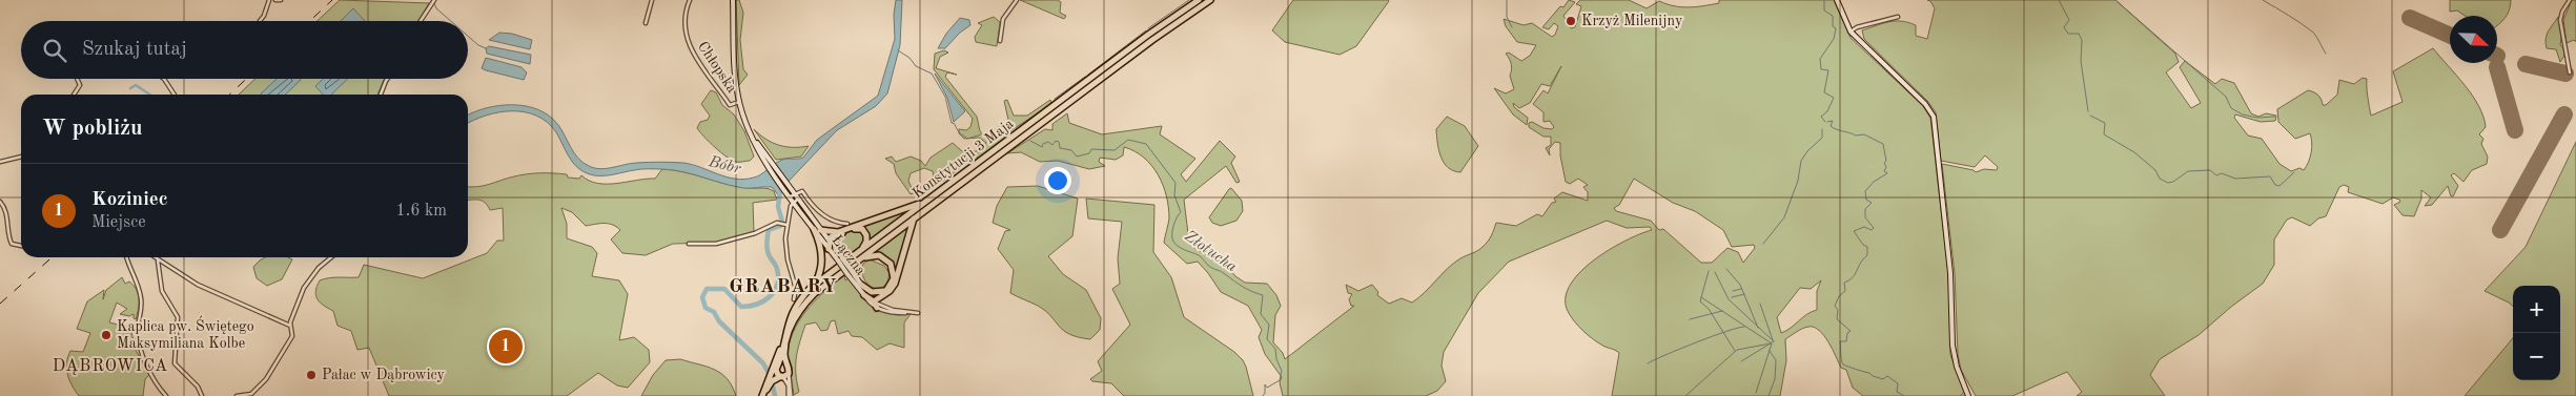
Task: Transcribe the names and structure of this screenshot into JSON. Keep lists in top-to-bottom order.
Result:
{
  "streets": {
    "main road": ["Konstytucji 3 Maja", "Łączna"],
    "street": ["Chłopska"]
  },
  "crossings": [
    ["Chłopska", "Łączna"]
  ],
  "districts": ["GRABARY", "DĄBROWICA"],
  "water": ["Bóbr", "Złotucha"],
  "places": ["Krzyż Milenijny", "Kaplica pw. Świętego Maksymiliana Kolbe", "Pałac w Dąbrowicy"],
  "north": "bottom right",
  "page": {
    "search": "Szukaj tutaj",
    "heading": "W pobliżu",
    "list": [
      {
        "mark": "1",
        "name": "Koziniec",
        "note": "Miejsce",
        "value": "1.6 km"
      }
    ],
    "map_buttons": ["+", "−"],
    "pins": "1"
  }
}
